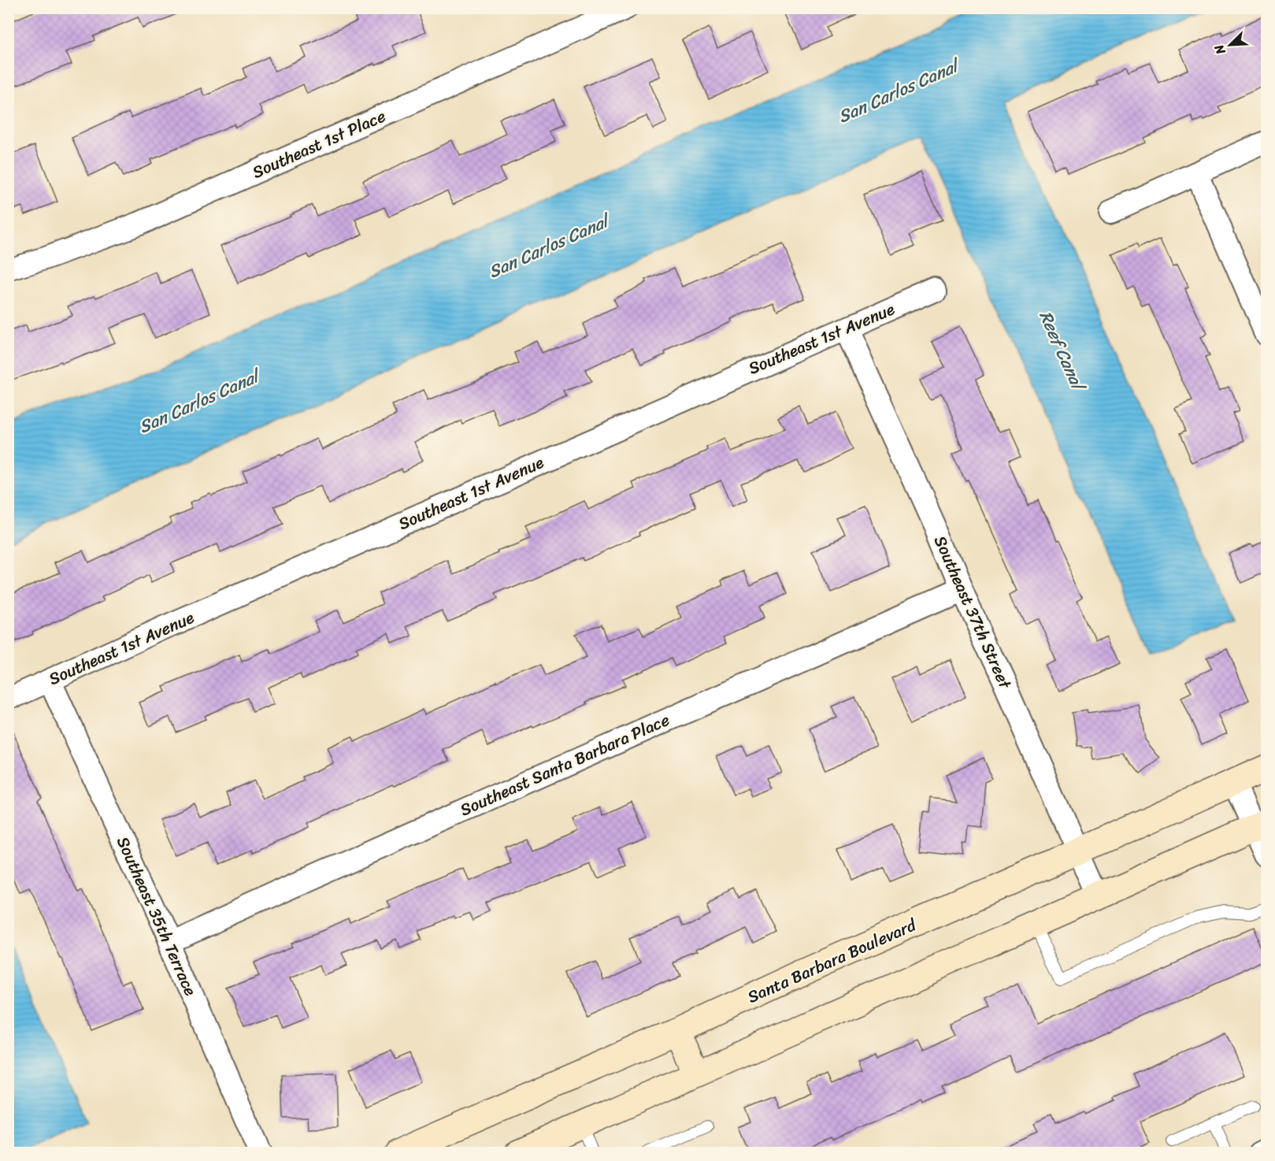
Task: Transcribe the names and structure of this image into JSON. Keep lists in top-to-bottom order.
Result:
{
  "streets": {
    "main road": ["Santa Barbara Boulevard"],
    "street": [
      "Southeast 1st Place",
      "Southeast 1st Avenue",
      "Southeast 37th Street",
      "Southeast Santa Barbara Place",
      "Southeast 35th Terrace"
    ]
  },
  "crossings": [
    ["Southeast 1st Avenue", "Southeast 37th Street"],
    ["Southeast 1st Avenue", "Southeast 35th Terrace"],
    ["Southeast 37th Street", "Southeast Santa Barbara Place"],
    ["Southeast 37th Street", "Santa Barbara Boulevard"],
    ["Southeast Santa Barbara Place", "Southeast 35th Terrace"]
  ],
  "water": ["San Carlos Canal", "Reef Canal"],
  "north": "bottom left"
}
